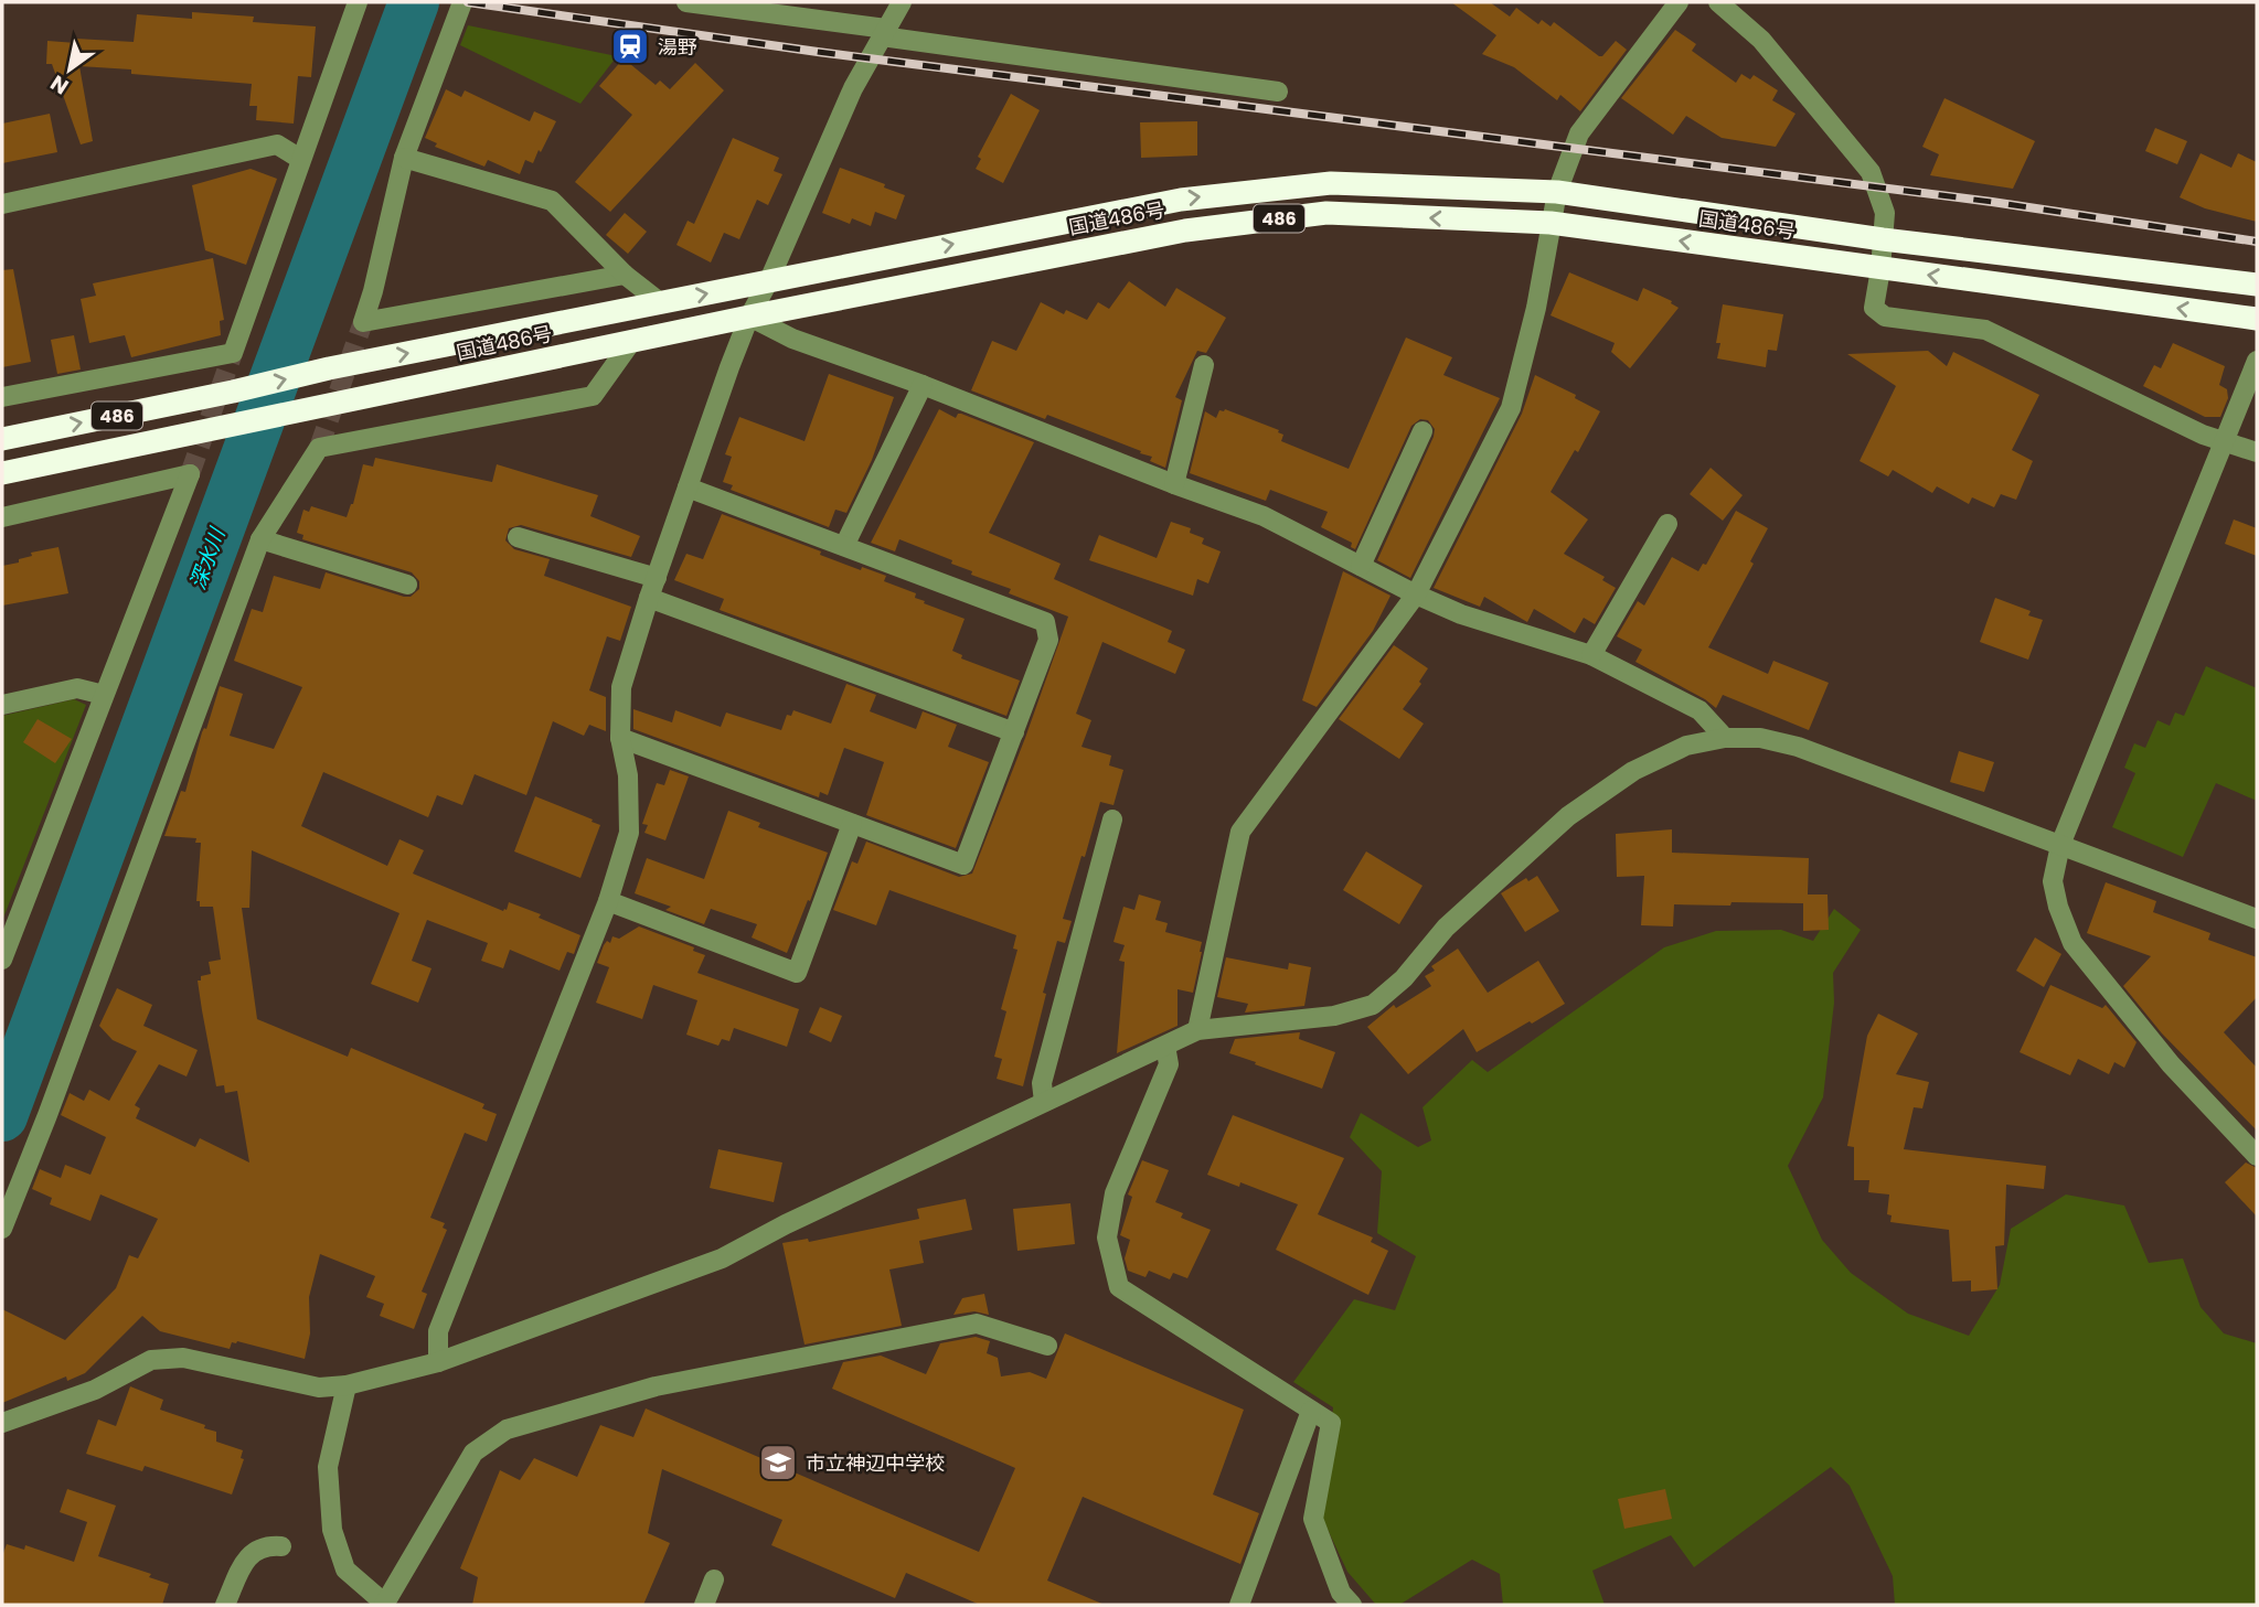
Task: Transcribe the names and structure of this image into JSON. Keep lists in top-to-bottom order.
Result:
{
  "streets": {
    "highway": ["国道486号", "486"]
  },
  "water": ["深水川"],
  "places": {
    "station": ["湯野"],
    "school or university": ["市立神辺中学校"]
  },
  "north": "bottom left"
}
